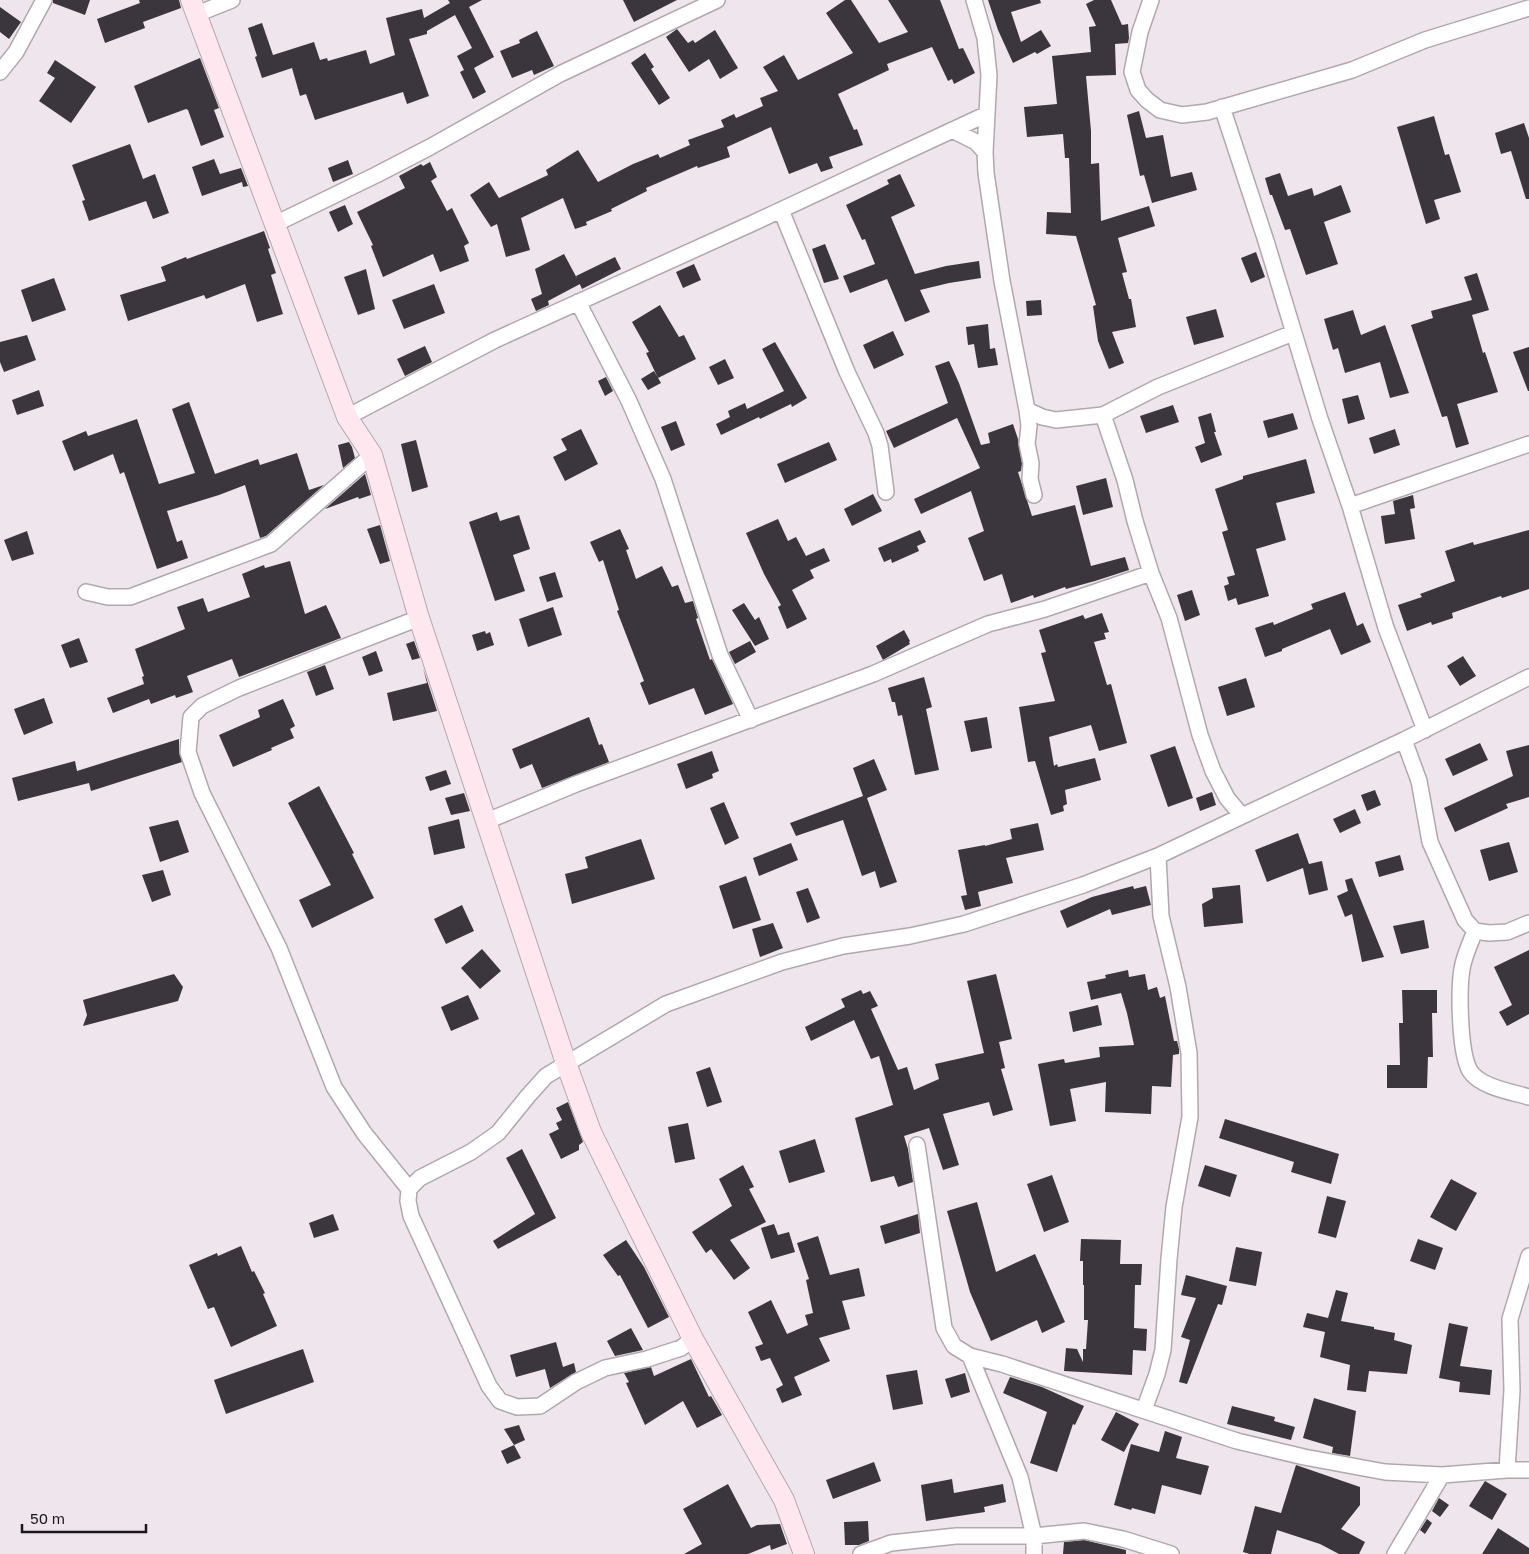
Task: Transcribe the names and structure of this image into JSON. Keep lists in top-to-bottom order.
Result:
{
  "scale_bar": "50 m"
}
